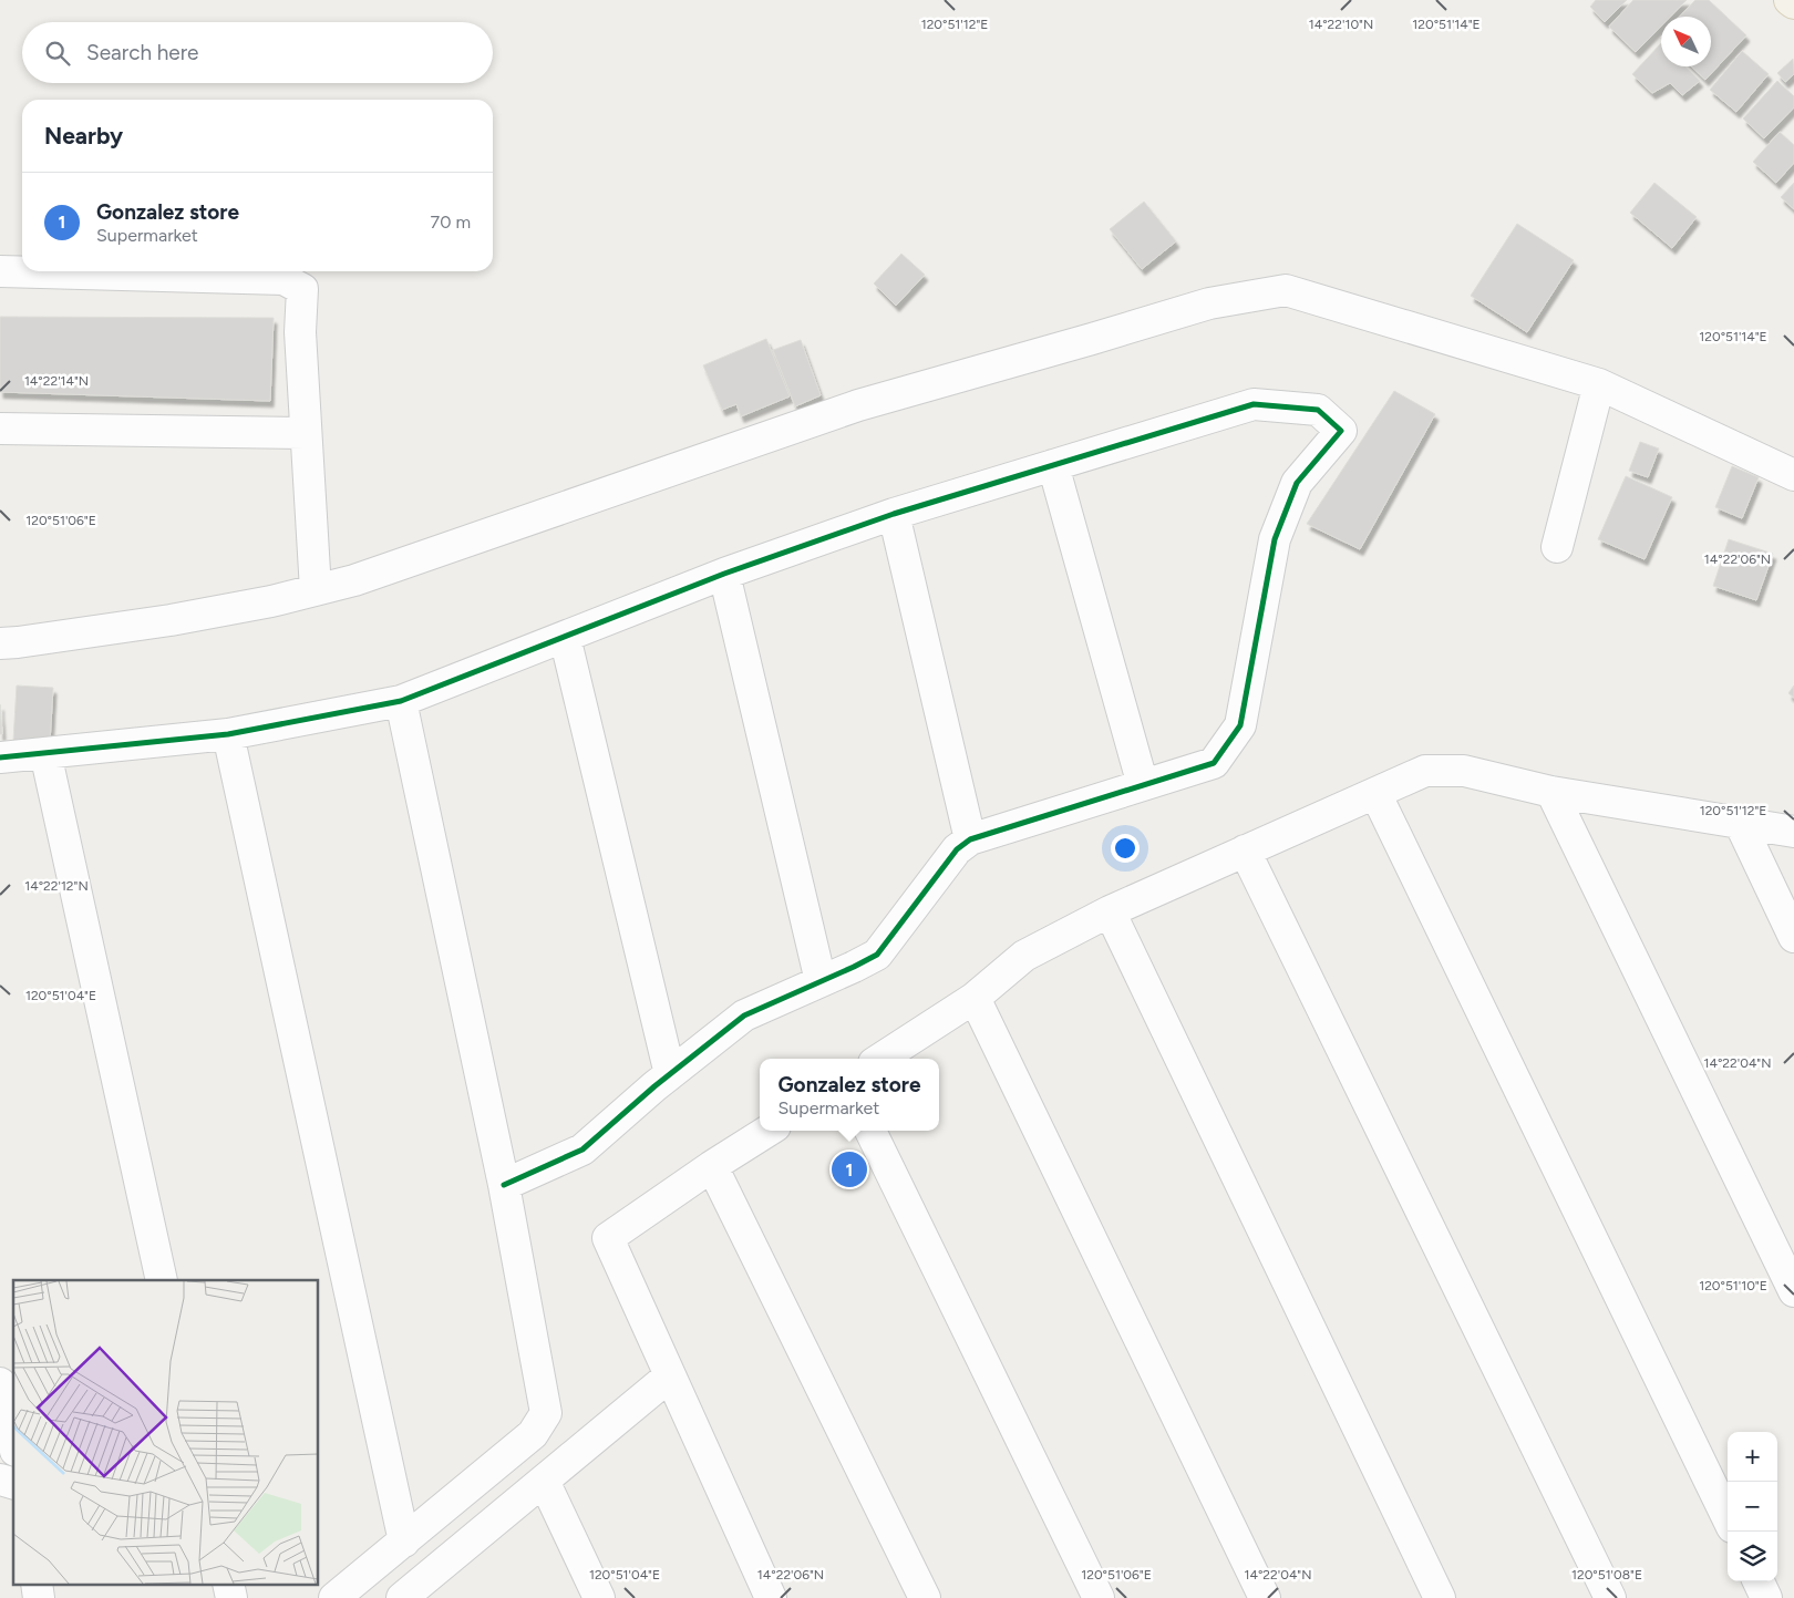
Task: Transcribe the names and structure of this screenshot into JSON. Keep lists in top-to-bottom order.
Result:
{
  "north": "top left",
  "page": {
    "search": "Search here",
    "heading": "Nearby",
    "list": [
      {
        "mark": "1",
        "name": "Gonzalez store",
        "note": "Supermarket",
        "value": "70 m"
      }
    ],
    "popup": ["Gonzalez store", "Supermarket"],
    "pins": "1",
    "map_buttons": ["+", "−"]
  },
  "coordinates": [
    "120°51'12\"E",
    "120°51'14\"E",
    "14°22'10\"N",
    "14°22'14\"N",
    "120°51'06\"E",
    "14°22'06\"N",
    "14°22'12\"N",
    "120°51'04\"E",
    "14°22'04\"N",
    "120°51'10\"E",
    "120°51'08\"E"
  ]
}
